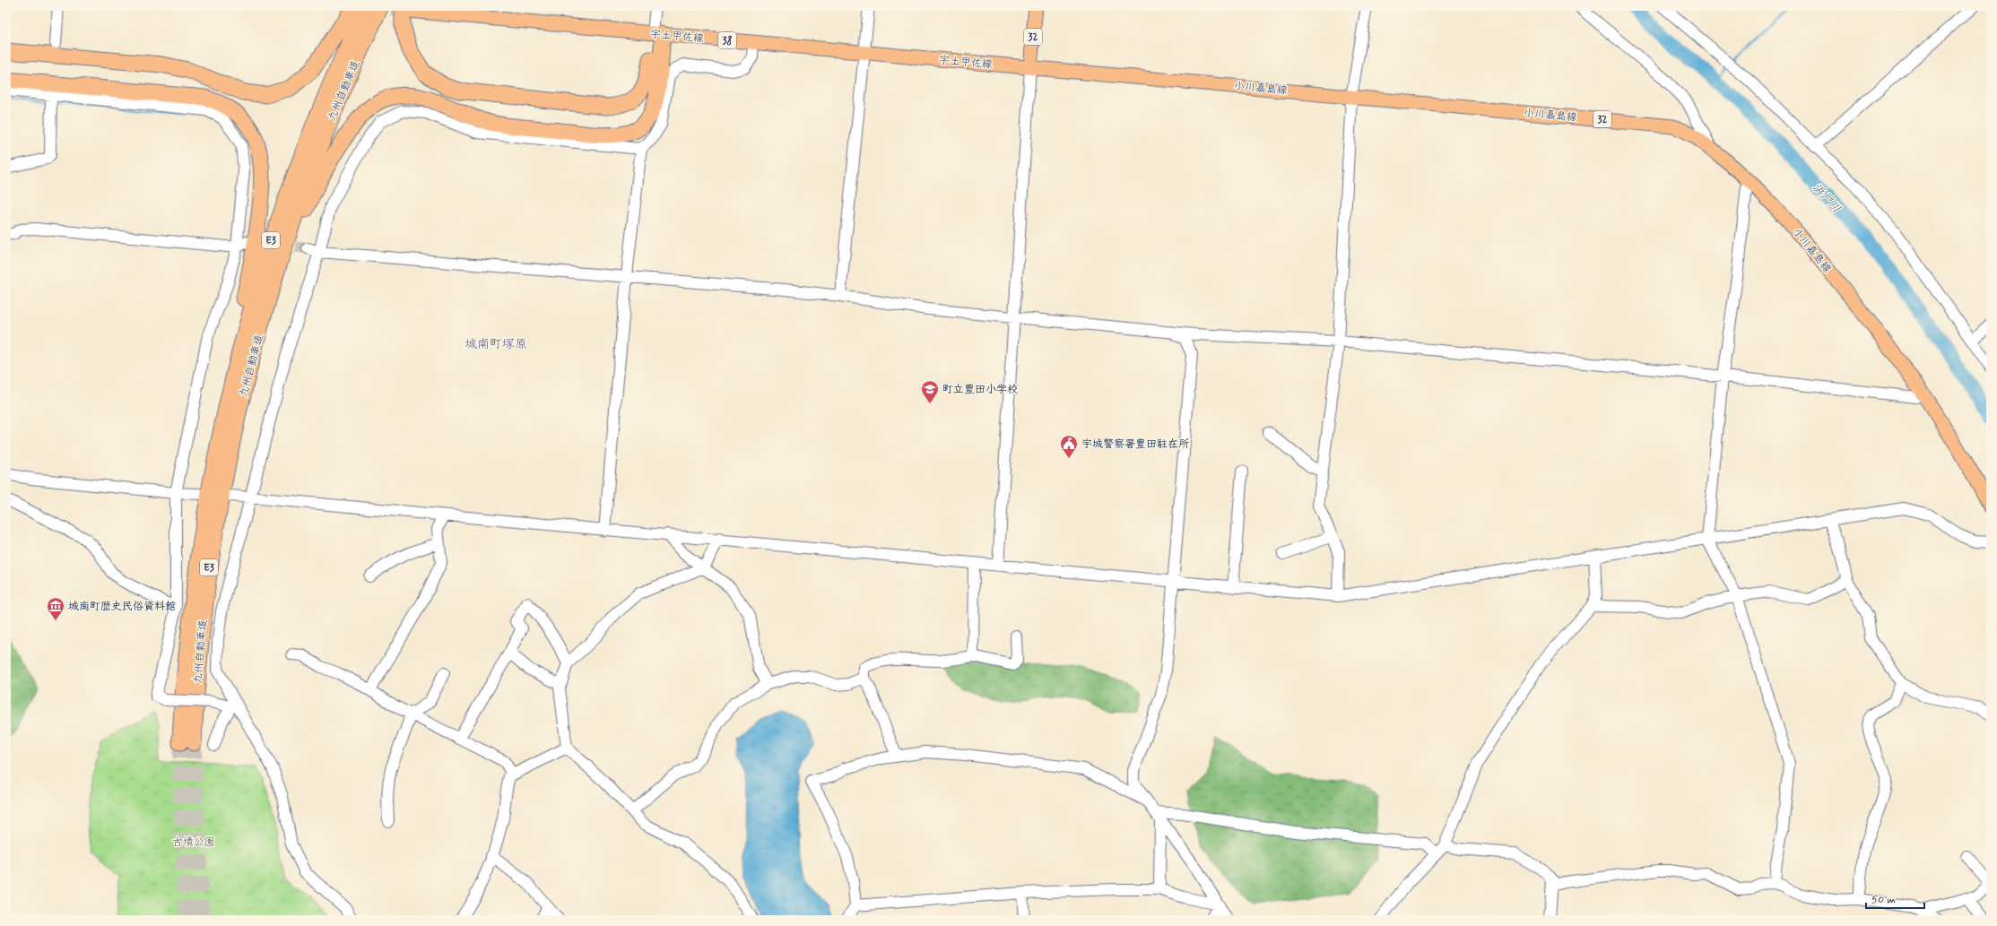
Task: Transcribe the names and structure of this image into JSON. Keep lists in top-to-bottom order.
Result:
{
  "streets": {
    "highway": ["九州自動車道", "E3"],
    "main road": [
      "宇土甲佐線",
      "32",
      "38",
      "小川嘉島線"
    ]
  },
  "crossings": [
    ["宇土甲佐線", "32"],
    ["宇土甲佐線", "小川嘉島線"],
    ["32", "小川嘉島線"]
  ],
  "districts": ["城南町塚原"],
  "water": ["浜戸川"],
  "parks": ["古墳公園"],
  "places": {
    "school or university": ["町立豊田小学校"],
    "public building": ["宇城警察署豊田駐在所"],
    "museum": ["城南町歴史民俗資料館"]
  },
  "scale_bar": "50 m"
}
